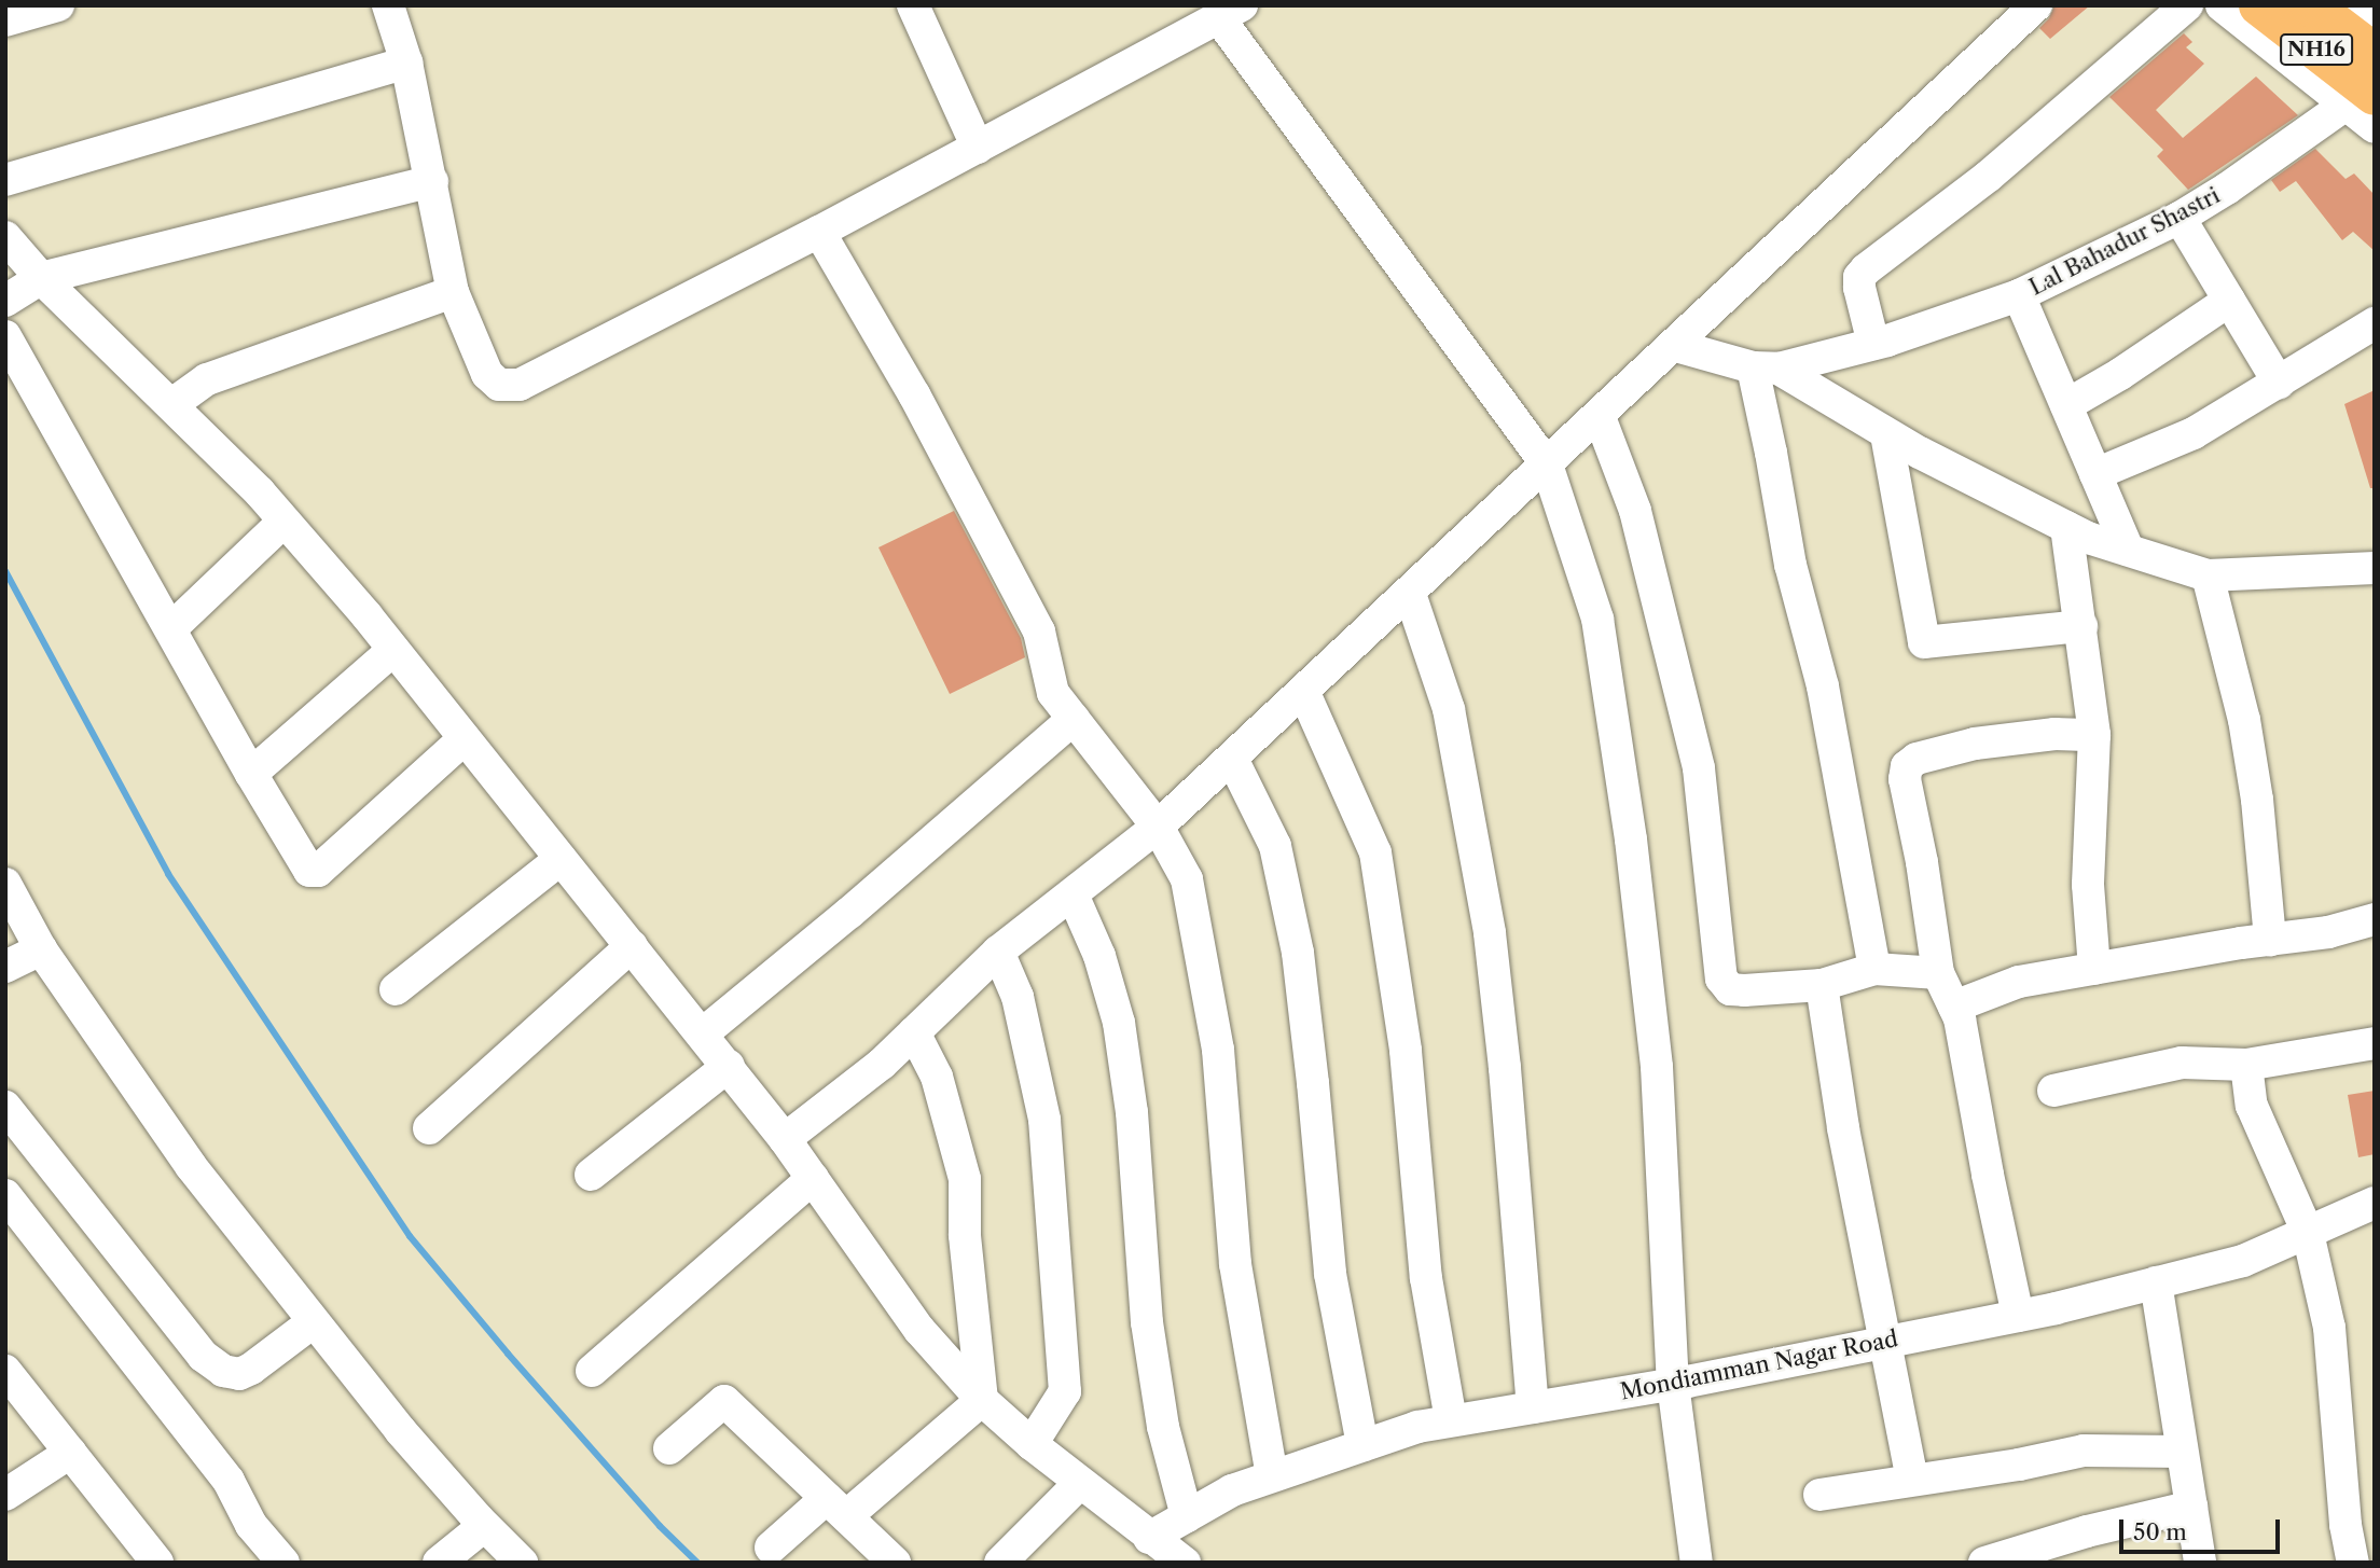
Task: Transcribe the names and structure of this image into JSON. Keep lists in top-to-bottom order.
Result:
{
  "streets": {
    "highway": ["NH16"],
    "street": ["Lal Bahadur Shastri", "Mondiamman Nagar Road"]
  },
  "crossings": [
    ["NH16", "Lal Bahadur Shastri"]
  ],
  "scale_bar": "50 m"
}
